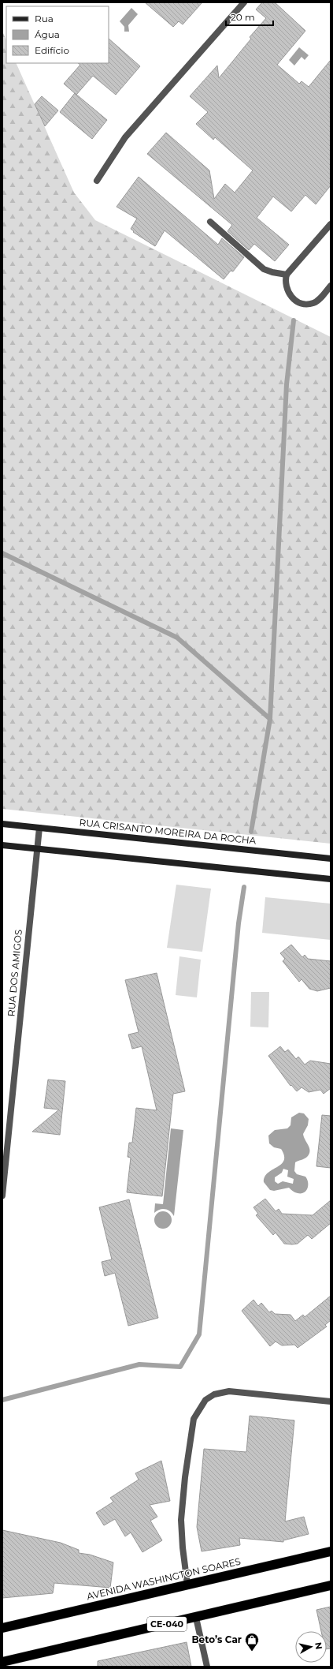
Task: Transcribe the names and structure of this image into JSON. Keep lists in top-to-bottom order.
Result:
{
  "streets": {
    "highway": ["AVENIDA WASHINGTON SOARES", "CE-040"],
    "main road": ["RUA CRISANTO MOREIRA DA ROCHA"],
    "street": ["RUA DOS AMIGOS"]
  },
  "crossings": [
    ["RUA CRISANTO MOREIRA DA ROCHA", "RUA DOS AMIGOS"]
  ],
  "places": {
    "shop": ["Beto’s Car"]
  },
  "legend": ["Rua", "Água", "Edifício"],
  "scale_bar": "20 m",
  "north": "right"
}
